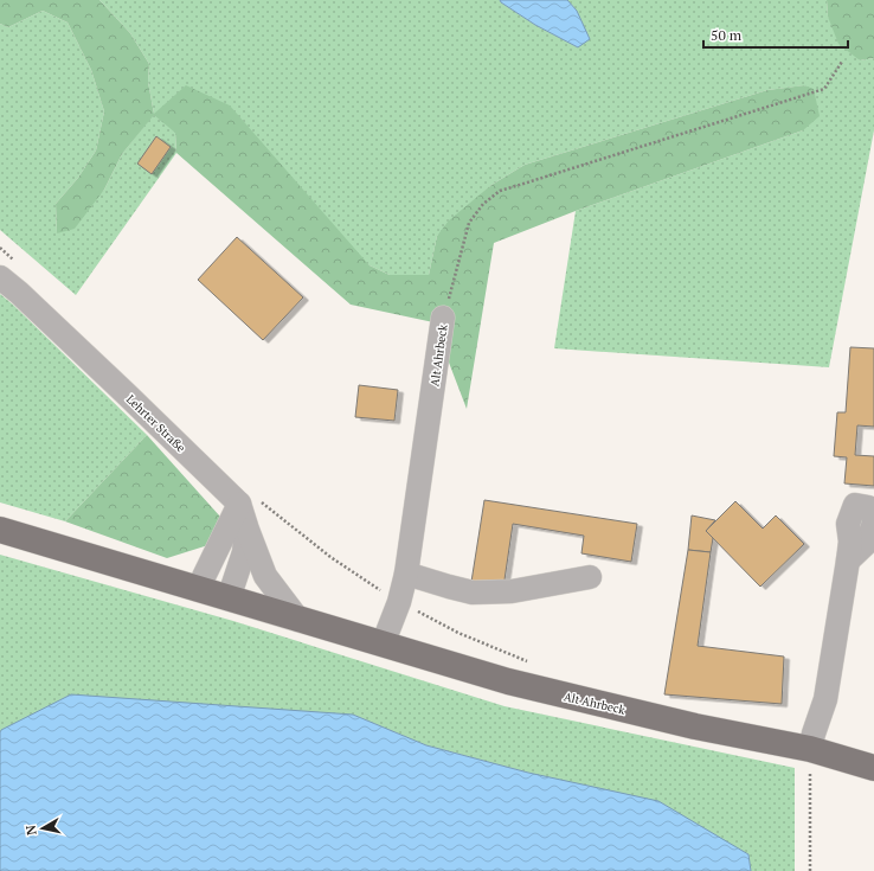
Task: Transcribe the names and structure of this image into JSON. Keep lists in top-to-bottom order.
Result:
{
  "streets": {
    "main road": ["Alt Ahrbeck"],
    "street": ["Lehrter Straße"]
  },
  "crossings": [
    ["Alt Ahrbeck", "Lehrter Straße"]
  ],
  "scale_bar": "50 m",
  "north": "left"
}
